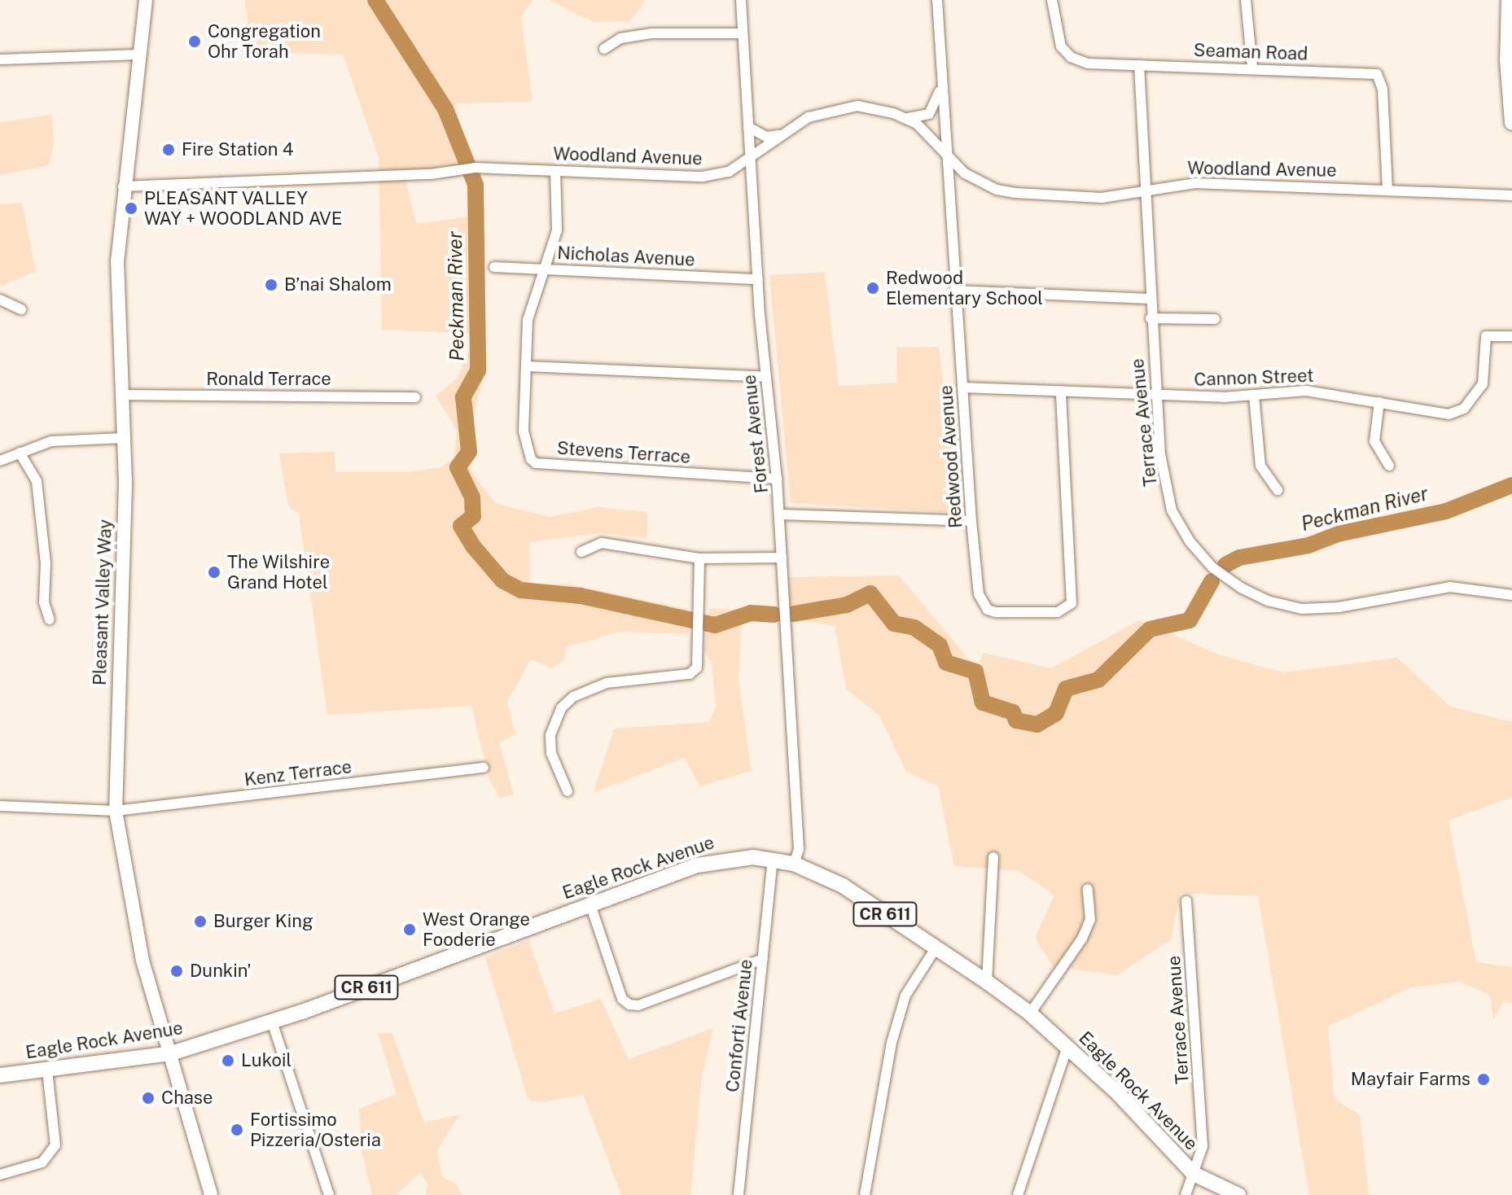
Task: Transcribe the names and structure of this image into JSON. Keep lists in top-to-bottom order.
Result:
{
  "streets": {
    "main road": ["Pleasant Valley Way", "Eagle Rock Avenue", "CR 611"],
    "street": [
      "Seaman Road",
      "Woodland Avenue",
      "Nicholas Avenue",
      "Cannon Street",
      "Ronald Terrace",
      "Terrace Avenue",
      "Forest Avenue",
      "Stevens Terrace",
      "Redwood Avenue",
      "Kenz Terrace",
      "Conforti Avenue"
    ]
  },
  "crossings": [
    ["Seaman Road", "Woodland Avenue"],
    ["Seaman Road", "Terrace Avenue"],
    ["Woodland Avenue", "Terrace Avenue"],
    ["Woodland Avenue", "Forest Avenue"],
    ["Woodland Avenue", "Stevens Terrace"],
    ["Woodland Avenue", "Redwood Avenue"],
    ["Woodland Avenue", "Pleasant Valley Way"],
    ["Nicholas Avenue", "Forest Avenue"],
    ["Nicholas Avenue", "Stevens Terrace"],
    ["Cannon Street", "Terrace Avenue"],
    ["Cannon Street", "Redwood Avenue"],
    ["Ronald Terrace", "Pleasant Valley Way"],
    ["Terrace Avenue", "Eagle Rock Avenue"],
    ["Forest Avenue", "Stevens Terrace"],
    ["Forest Avenue", "Eagle Rock Avenue"],
    ["Pleasant Valley Way", "Kenz Terrace"],
    ["Pleasant Valley Way", "Eagle Rock Avenue"],
    ["Eagle Rock Avenue", "Conforti Avenue"]
  ],
  "water": ["Peckman River"],
  "places": [
    "Congregation Ohr Torah",
    "Fire Station 4",
    "PLEASANT VALLEY WAY + WOODLAND AVE",
    "B’nai Shalom",
    "Redwood Elementary School",
    "The Wilshire Grand Hotel",
    "Burger King",
    "West Orange Fooderie",
    "Dunkin'",
    "Lukoil",
    "Mayfair Farms",
    "Chase",
    "Fortissimo Pizzeria/Osteria"
  ]
}
